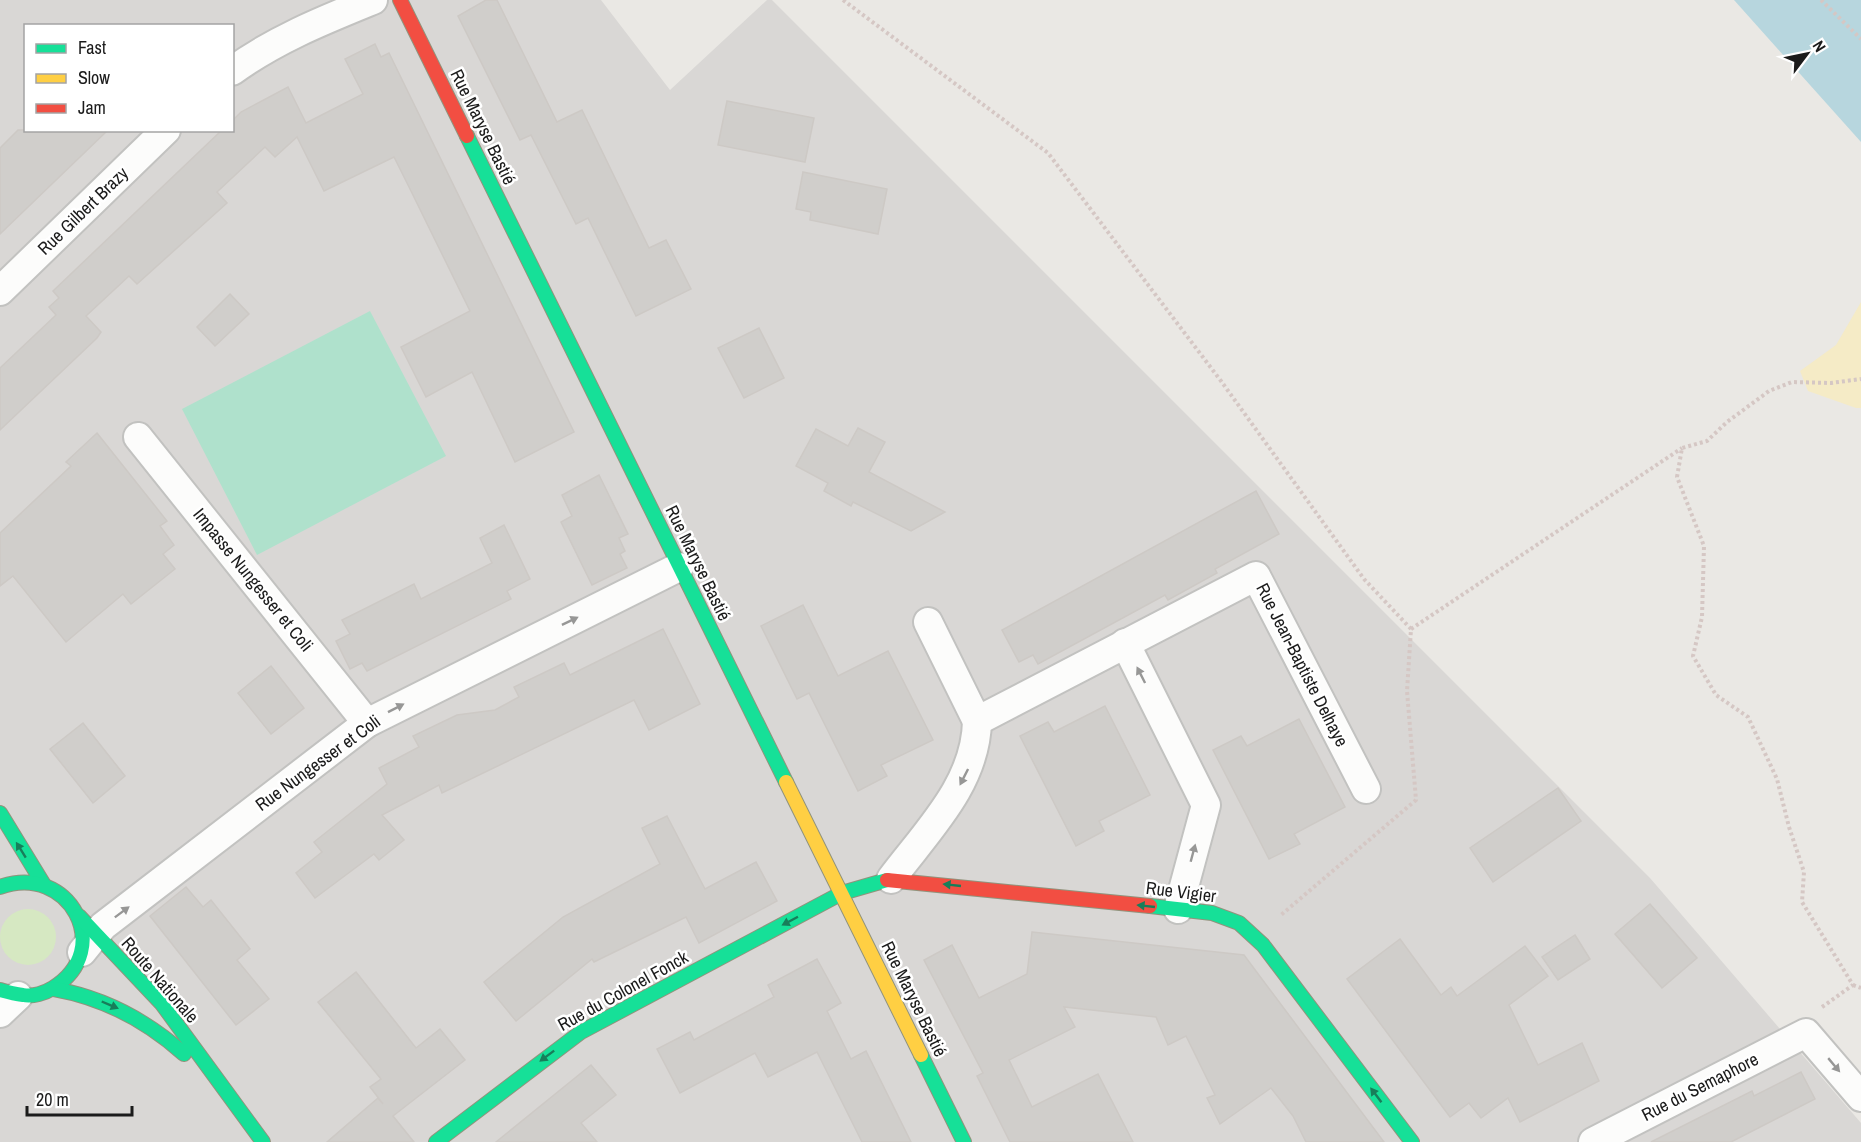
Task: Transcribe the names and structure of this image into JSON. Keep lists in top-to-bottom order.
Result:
{
  "streets": {
    "street": [
      "Rue Maryse Bastié",
      "Rue Gilbert Brazy",
      "Impasse Nungesser et Coli",
      "Rue Jean-Baptiste Delhaye",
      "Rue Nungesser et Coli",
      "Rue Vigier",
      "Route Nationale",
      "Rue du Colonel Fonck",
      "Rue du Semaphore"
    ]
  },
  "crossings": [
    ["Rue Maryse Bastié", "Rue Nungesser et Coli"],
    ["Rue Maryse Bastié", "Rue Vigier"],
    ["Rue Maryse Bastié", "Rue du Colonel Fonck"],
    ["Impasse Nungesser et Coli", "Rue Nungesser et Coli"],
    ["Rue Nungesser et Coli", "Route Nationale"],
    ["Rue Vigier", "Rue du Colonel Fonck"]
  ],
  "one_way": ["Rue Nungesser et Coli", "Rue Vigier", "Rue du Colonel Fonck"],
  "legend": ["Fast", "Slow", "Jam"],
  "scale_bar": "20 m",
  "north": "top right"
}
